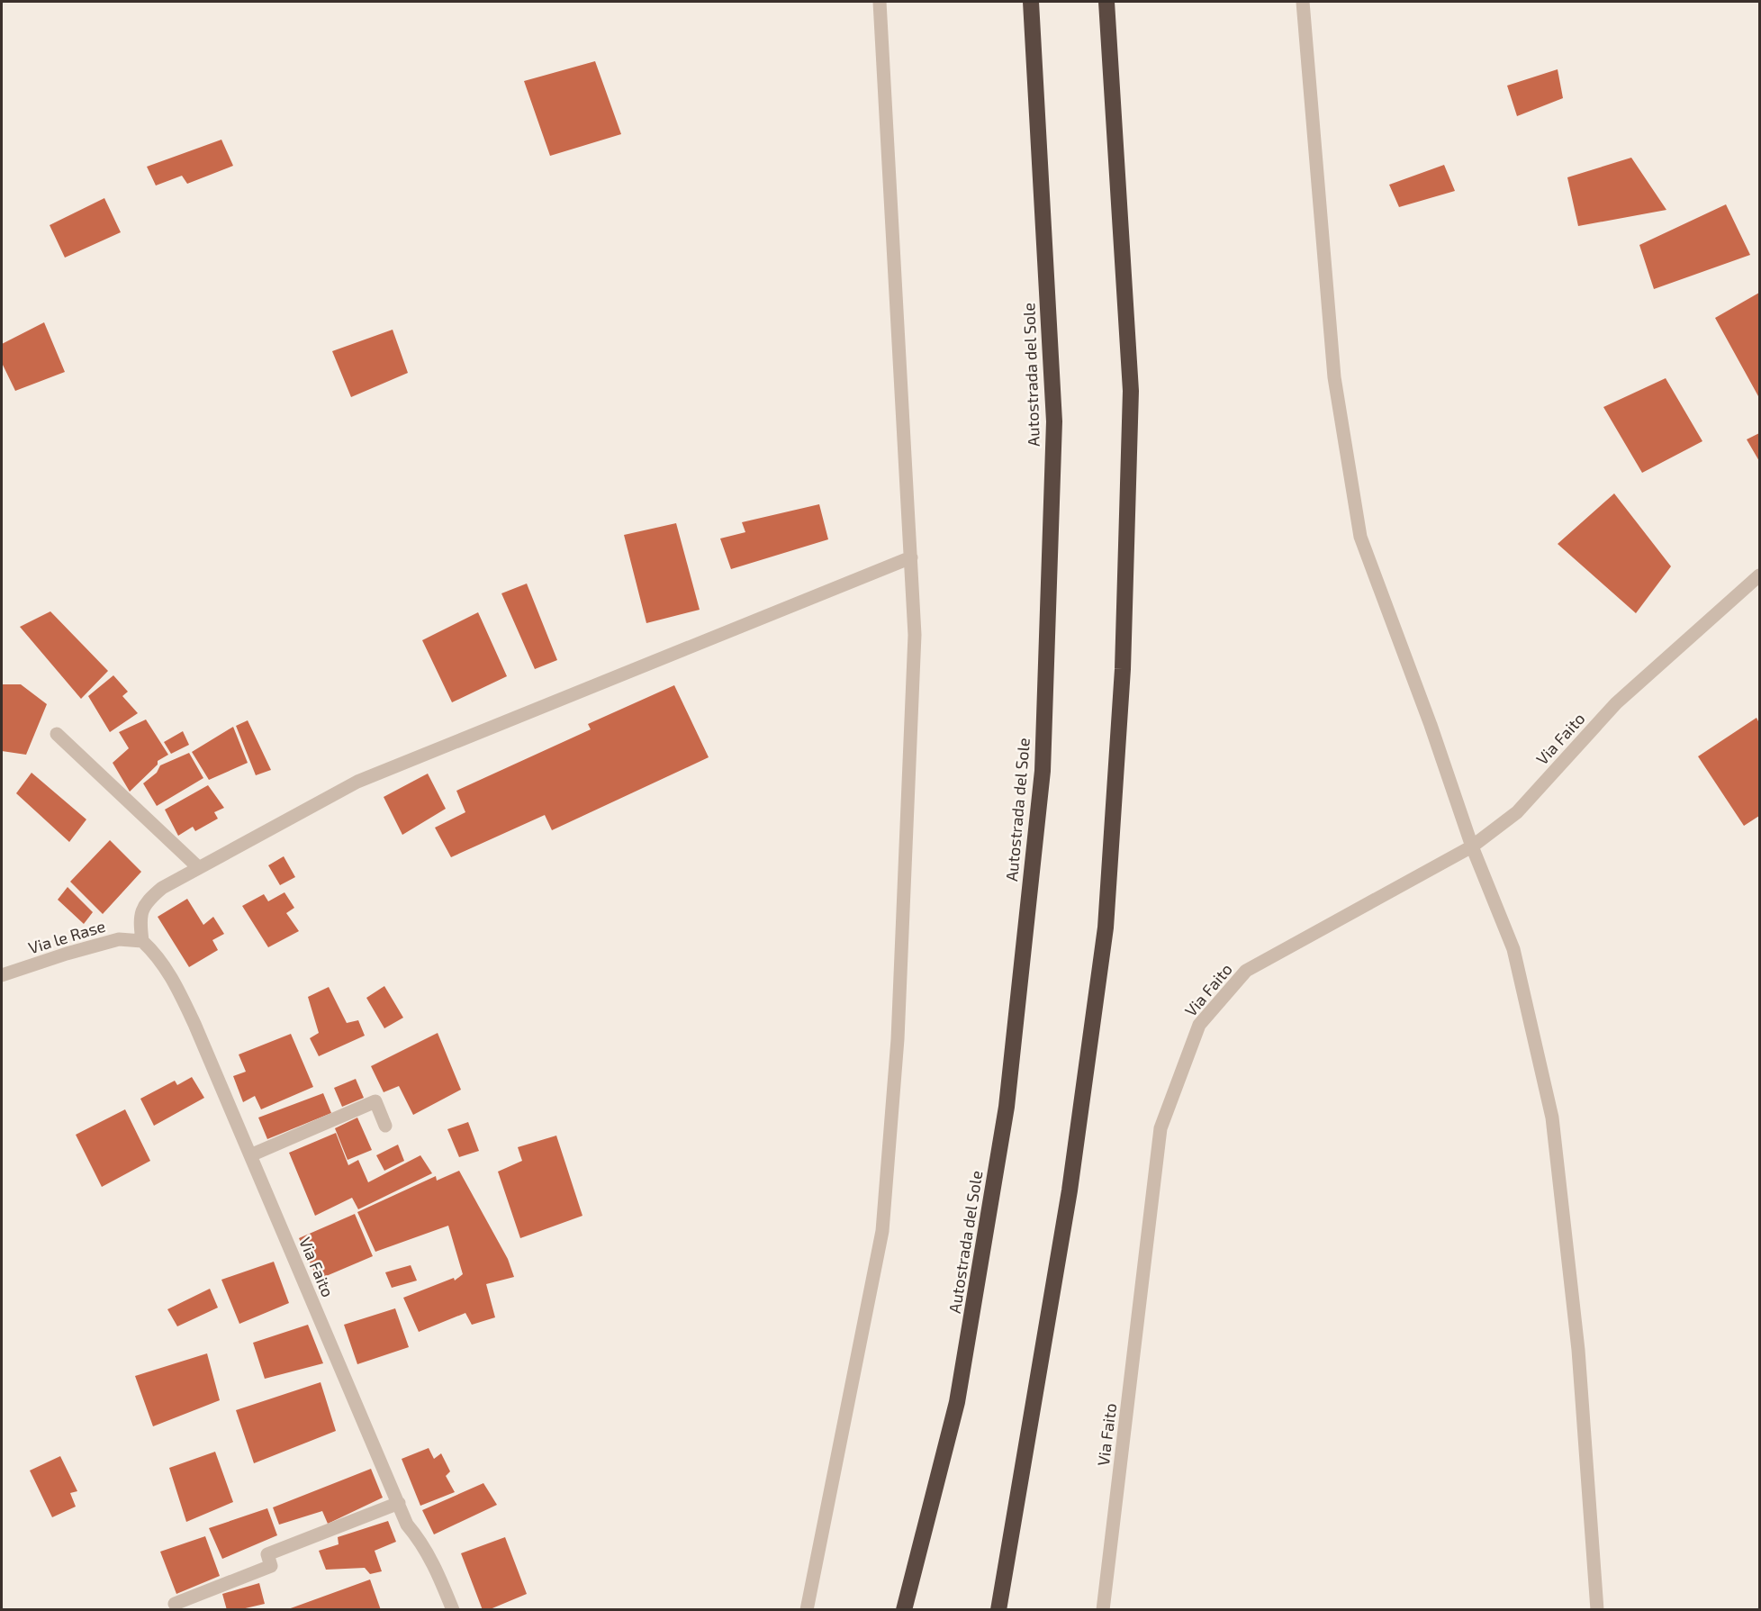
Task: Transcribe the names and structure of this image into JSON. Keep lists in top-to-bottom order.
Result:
{
  "streets": {
    "highway": ["Autostrada del Sole"],
    "street": ["Via Faito", "Via le Rase"]
  },
  "crossings": [
    ["Via Faito", "Via le Rase"]
  ]
}
